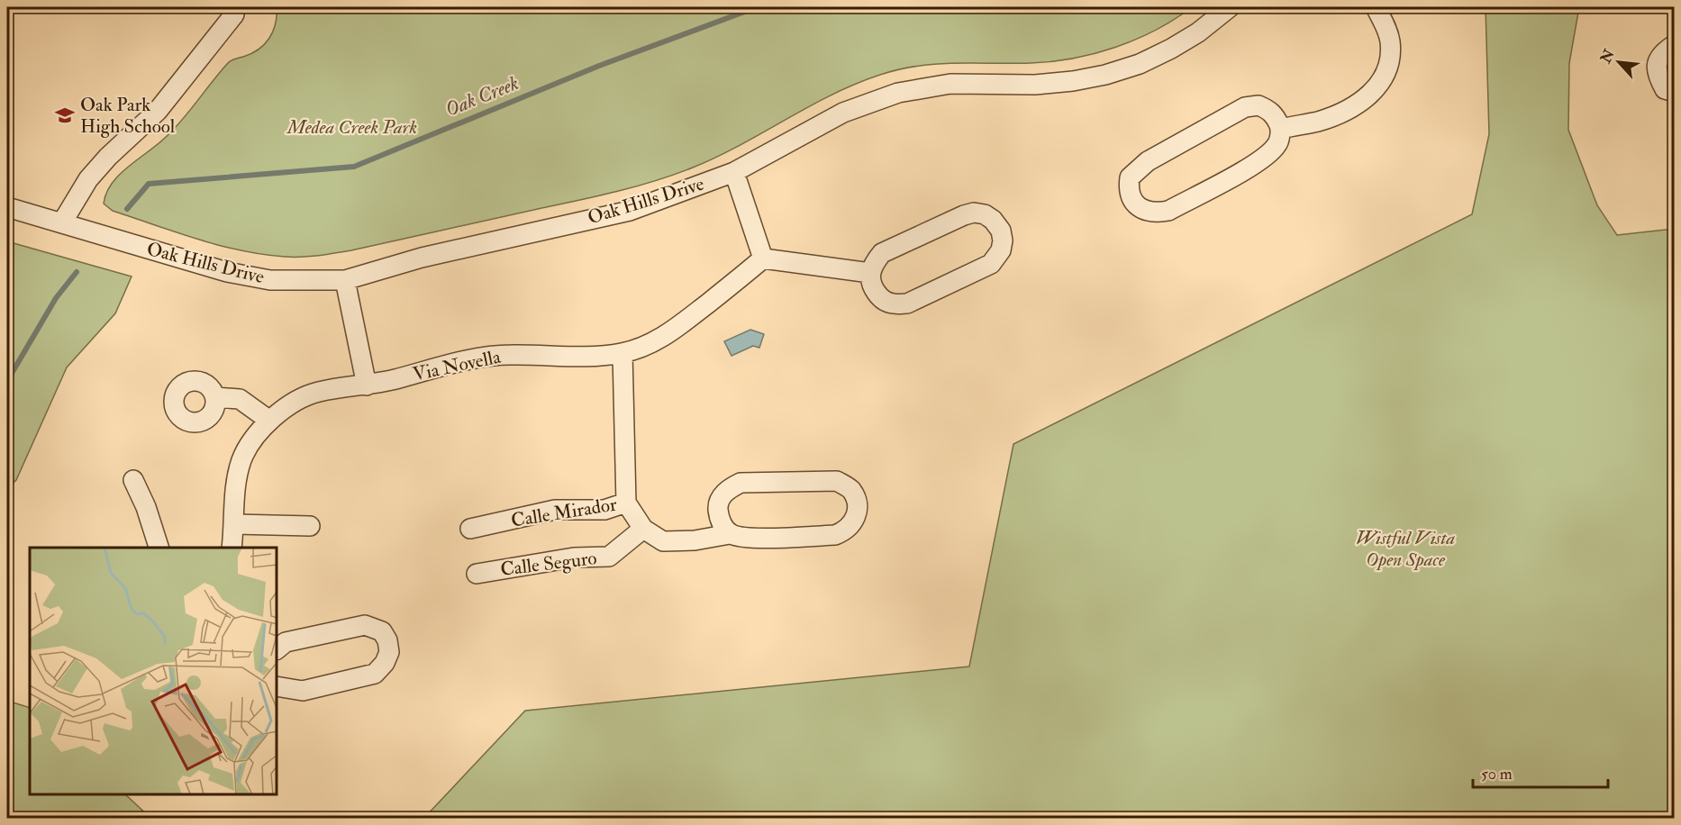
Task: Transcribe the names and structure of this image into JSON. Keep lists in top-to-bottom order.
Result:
{
  "streets": {
    "street": [
      "Oak Hills Drive",
      "Via Novella",
      "Calle Mirador",
      "Calle Seguro"
    ]
  },
  "water": ["Oak Creek"],
  "parks": ["Medea Creek Park", "Wistful Vista Open Space"],
  "places": {
    "school or university": ["Oak Park High School"]
  },
  "scale_bar": "50 m",
  "north": "top left"
}
